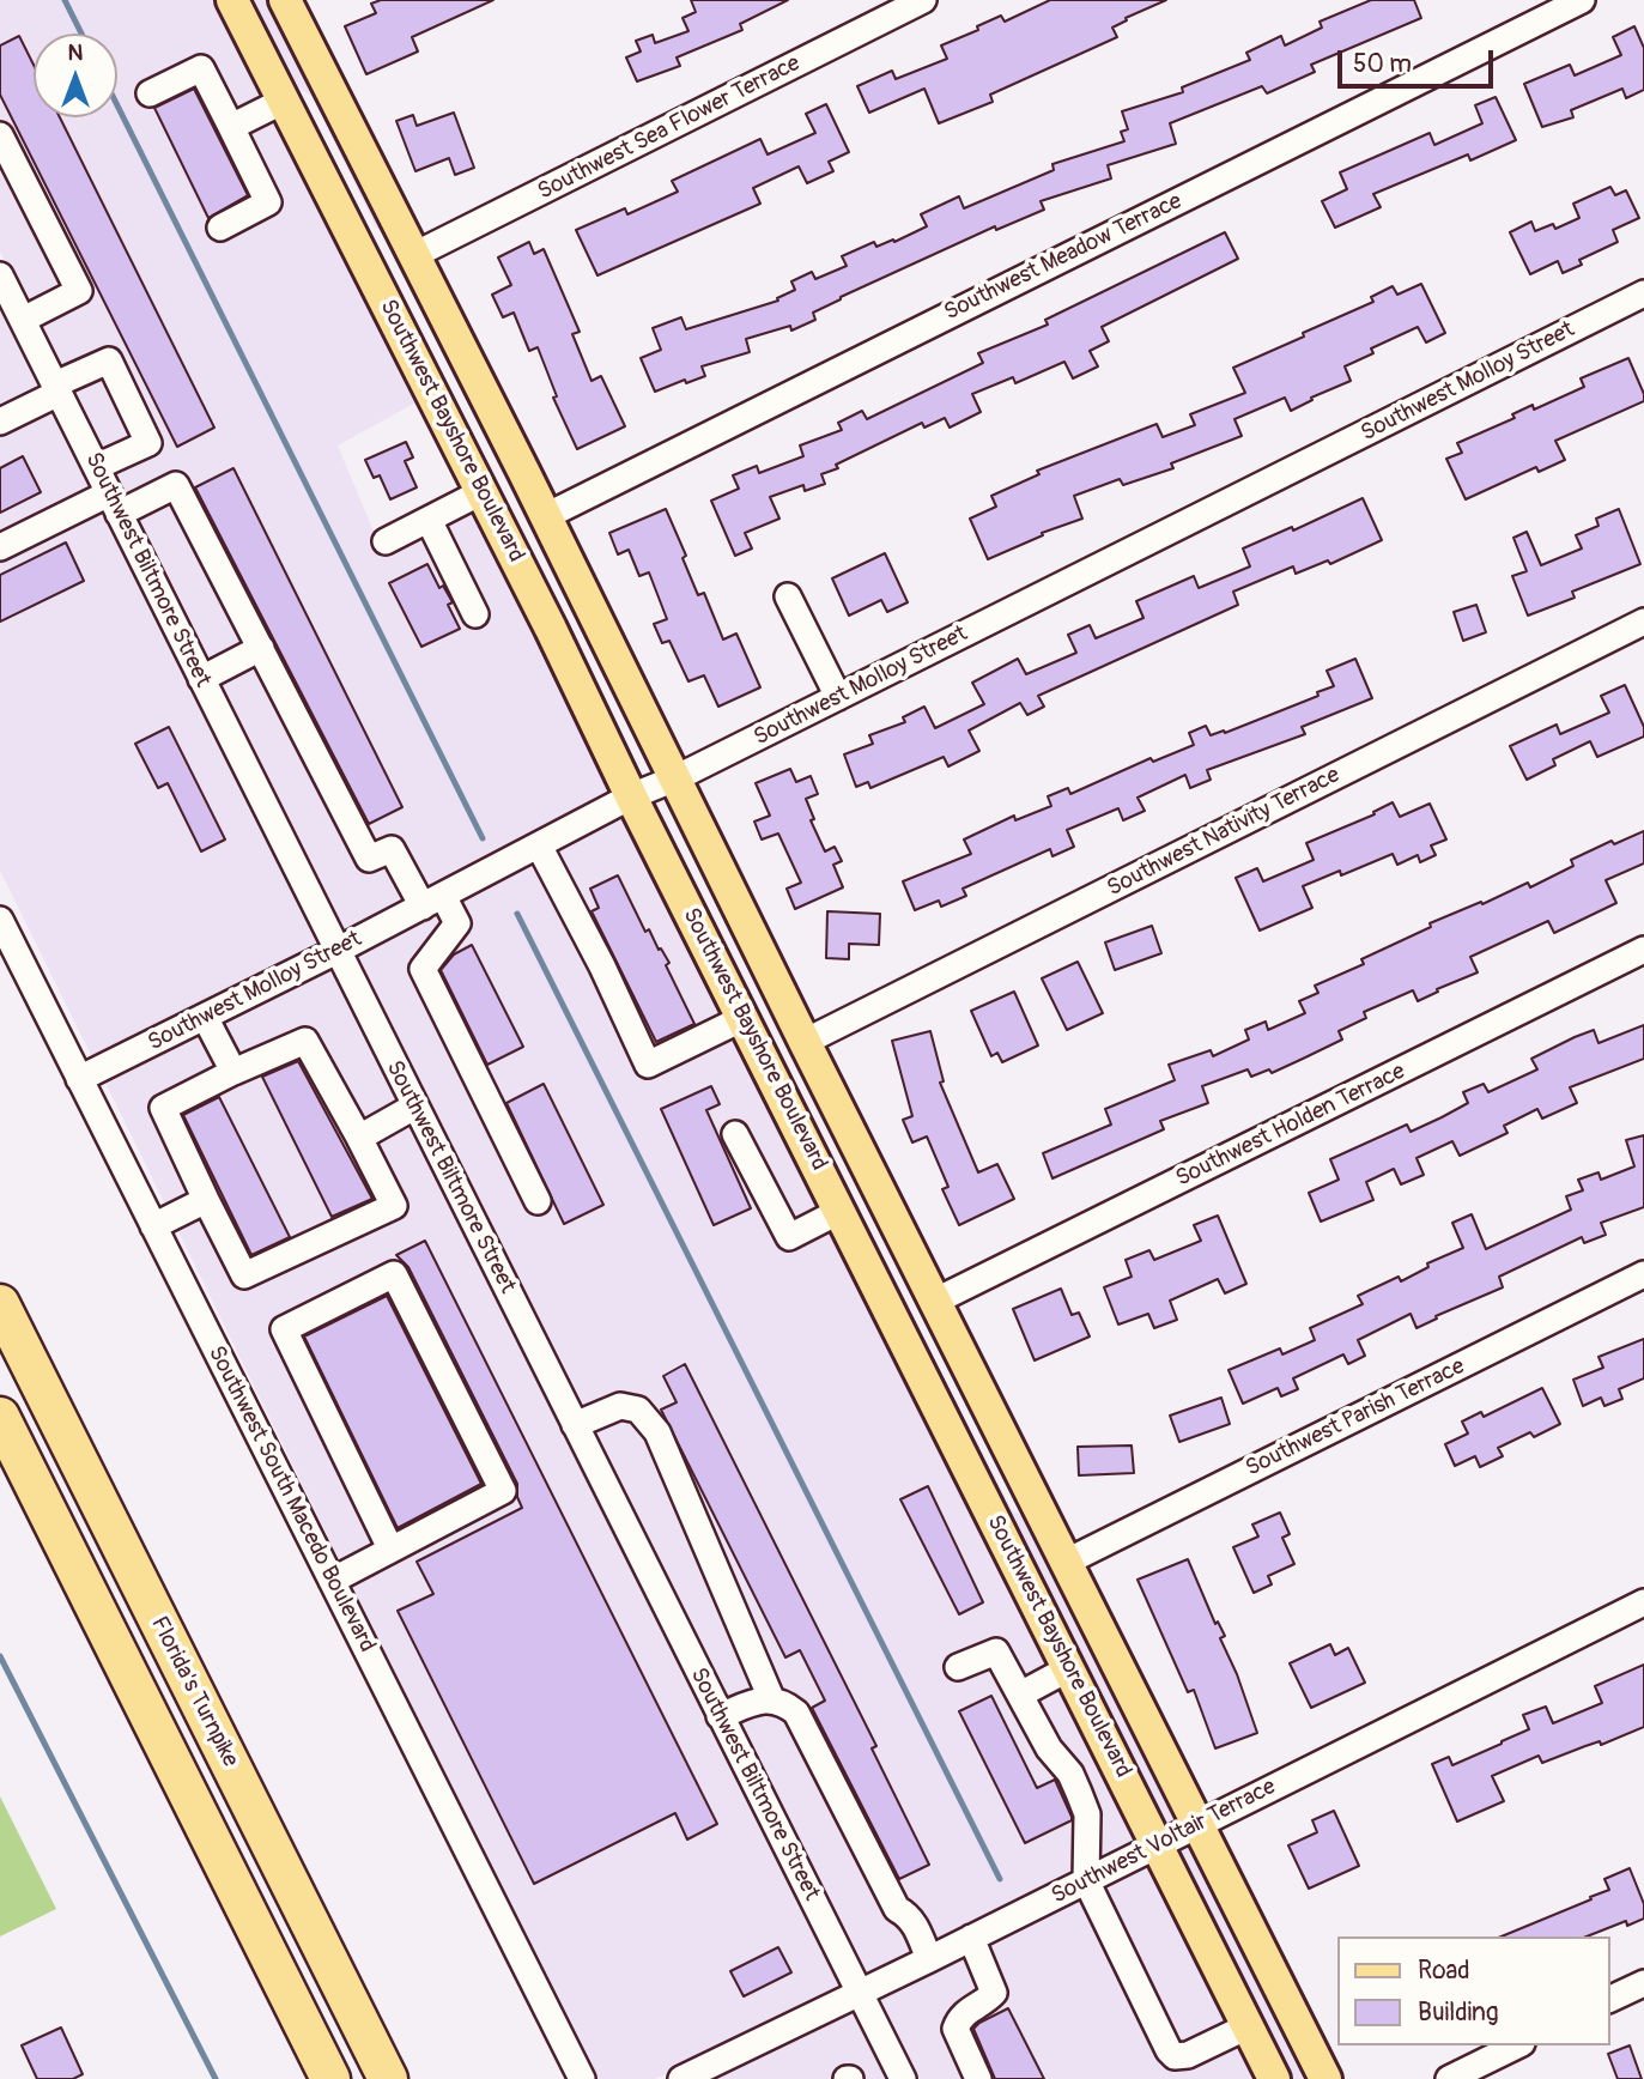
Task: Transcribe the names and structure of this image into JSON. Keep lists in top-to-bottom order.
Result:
{
  "streets": {
    "highway": ["Florida's Turnpike"],
    "main road": ["Southwest Bayshore Boulevard"],
    "street": [
      "Southwest Sea Flower Terrace",
      "Southwest Meadow Terrace",
      "Southwest Molloy Street",
      "Southwest Biltmore Street",
      "Southwest Nativity Terrace",
      "Southwest Holden Terrace",
      "Southwest Parish Terrace",
      "Southwest South Macedo Boulevard",
      "Southwest Voltair Terrace"
    ]
  },
  "crossings": [
    ["Southwest Sea Flower Terrace", "Southwest Bayshore Boulevard"],
    ["Southwest Meadow Terrace", "Southwest Bayshore Boulevard"],
    ["Southwest Molloy Street", "Southwest Bayshore Boulevard"],
    ["Southwest Molloy Street", "Southwest Biltmore Street"],
    ["Southwest Molloy Street", "Southwest South Macedo Boulevard"],
    ["Southwest Bayshore Boulevard", "Southwest Nativity Terrace"],
    ["Southwest Bayshore Boulevard", "Southwest Holden Terrace"],
    ["Southwest Bayshore Boulevard", "Southwest Parish Terrace"],
    ["Southwest Bayshore Boulevard", "Southwest Voltair Terrace"],
    ["Southwest Biltmore Street", "Southwest Voltair Terrace"]
  ],
  "legend": ["Road", "Building"],
  "scale_bar": "50 m",
  "north": "top"
}
